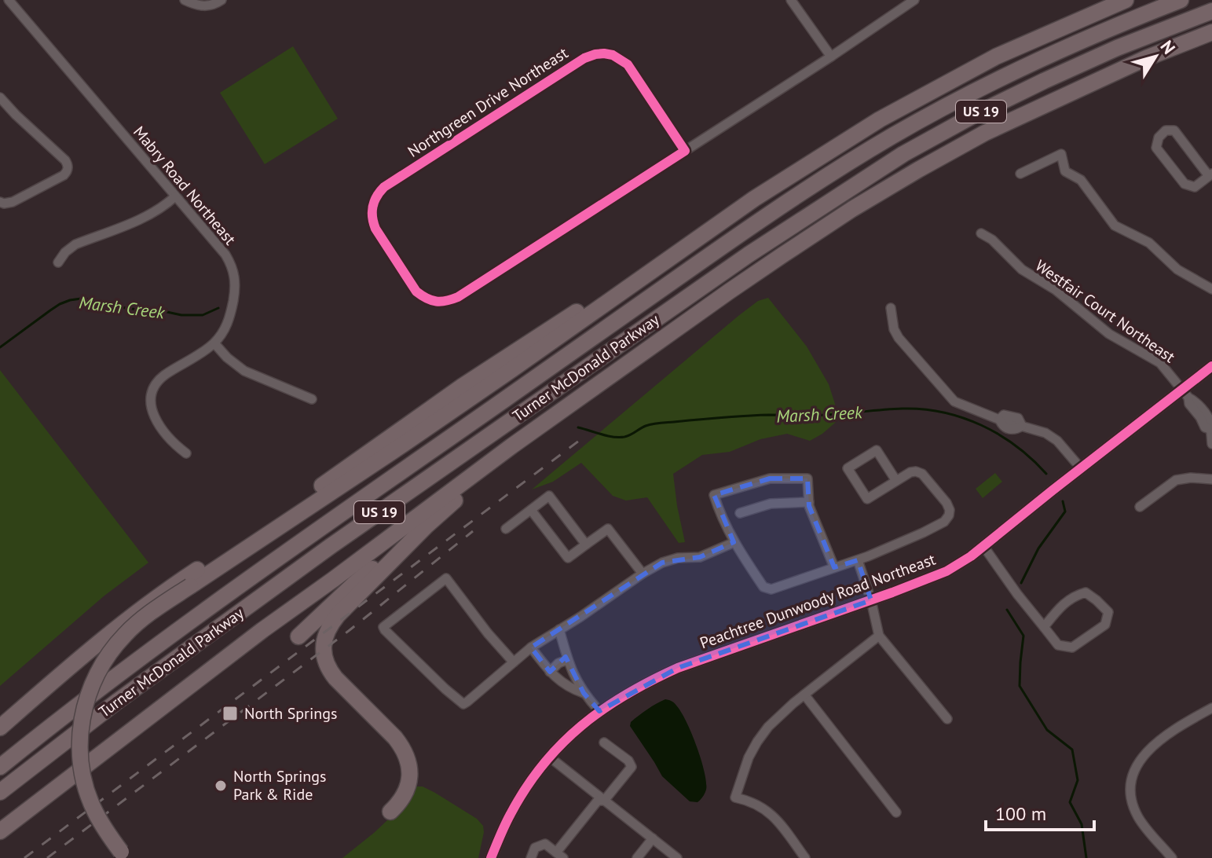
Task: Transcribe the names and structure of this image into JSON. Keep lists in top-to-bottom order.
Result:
{
  "streets": {
    "highway": ["US 19", "Turner McDonald Parkway"],
    "street": [
      "Northgreen Drive Northeast",
      "Mabry Road Northeast",
      "Westfair Court Northeast",
      "Peachtree Dunwoody Road Northeast"
    ]
  },
  "crossings": [
    ["Westfair Court Northeast", "Peachtree Dunwoody Road Northeast"]
  ],
  "water": ["Marsh Creek"],
  "places": {
    "transit": ["North Springs"],
    "other": ["North Springs Park & Ride"]
  },
  "scale_bar": "100 m",
  "north": "top right"
}
